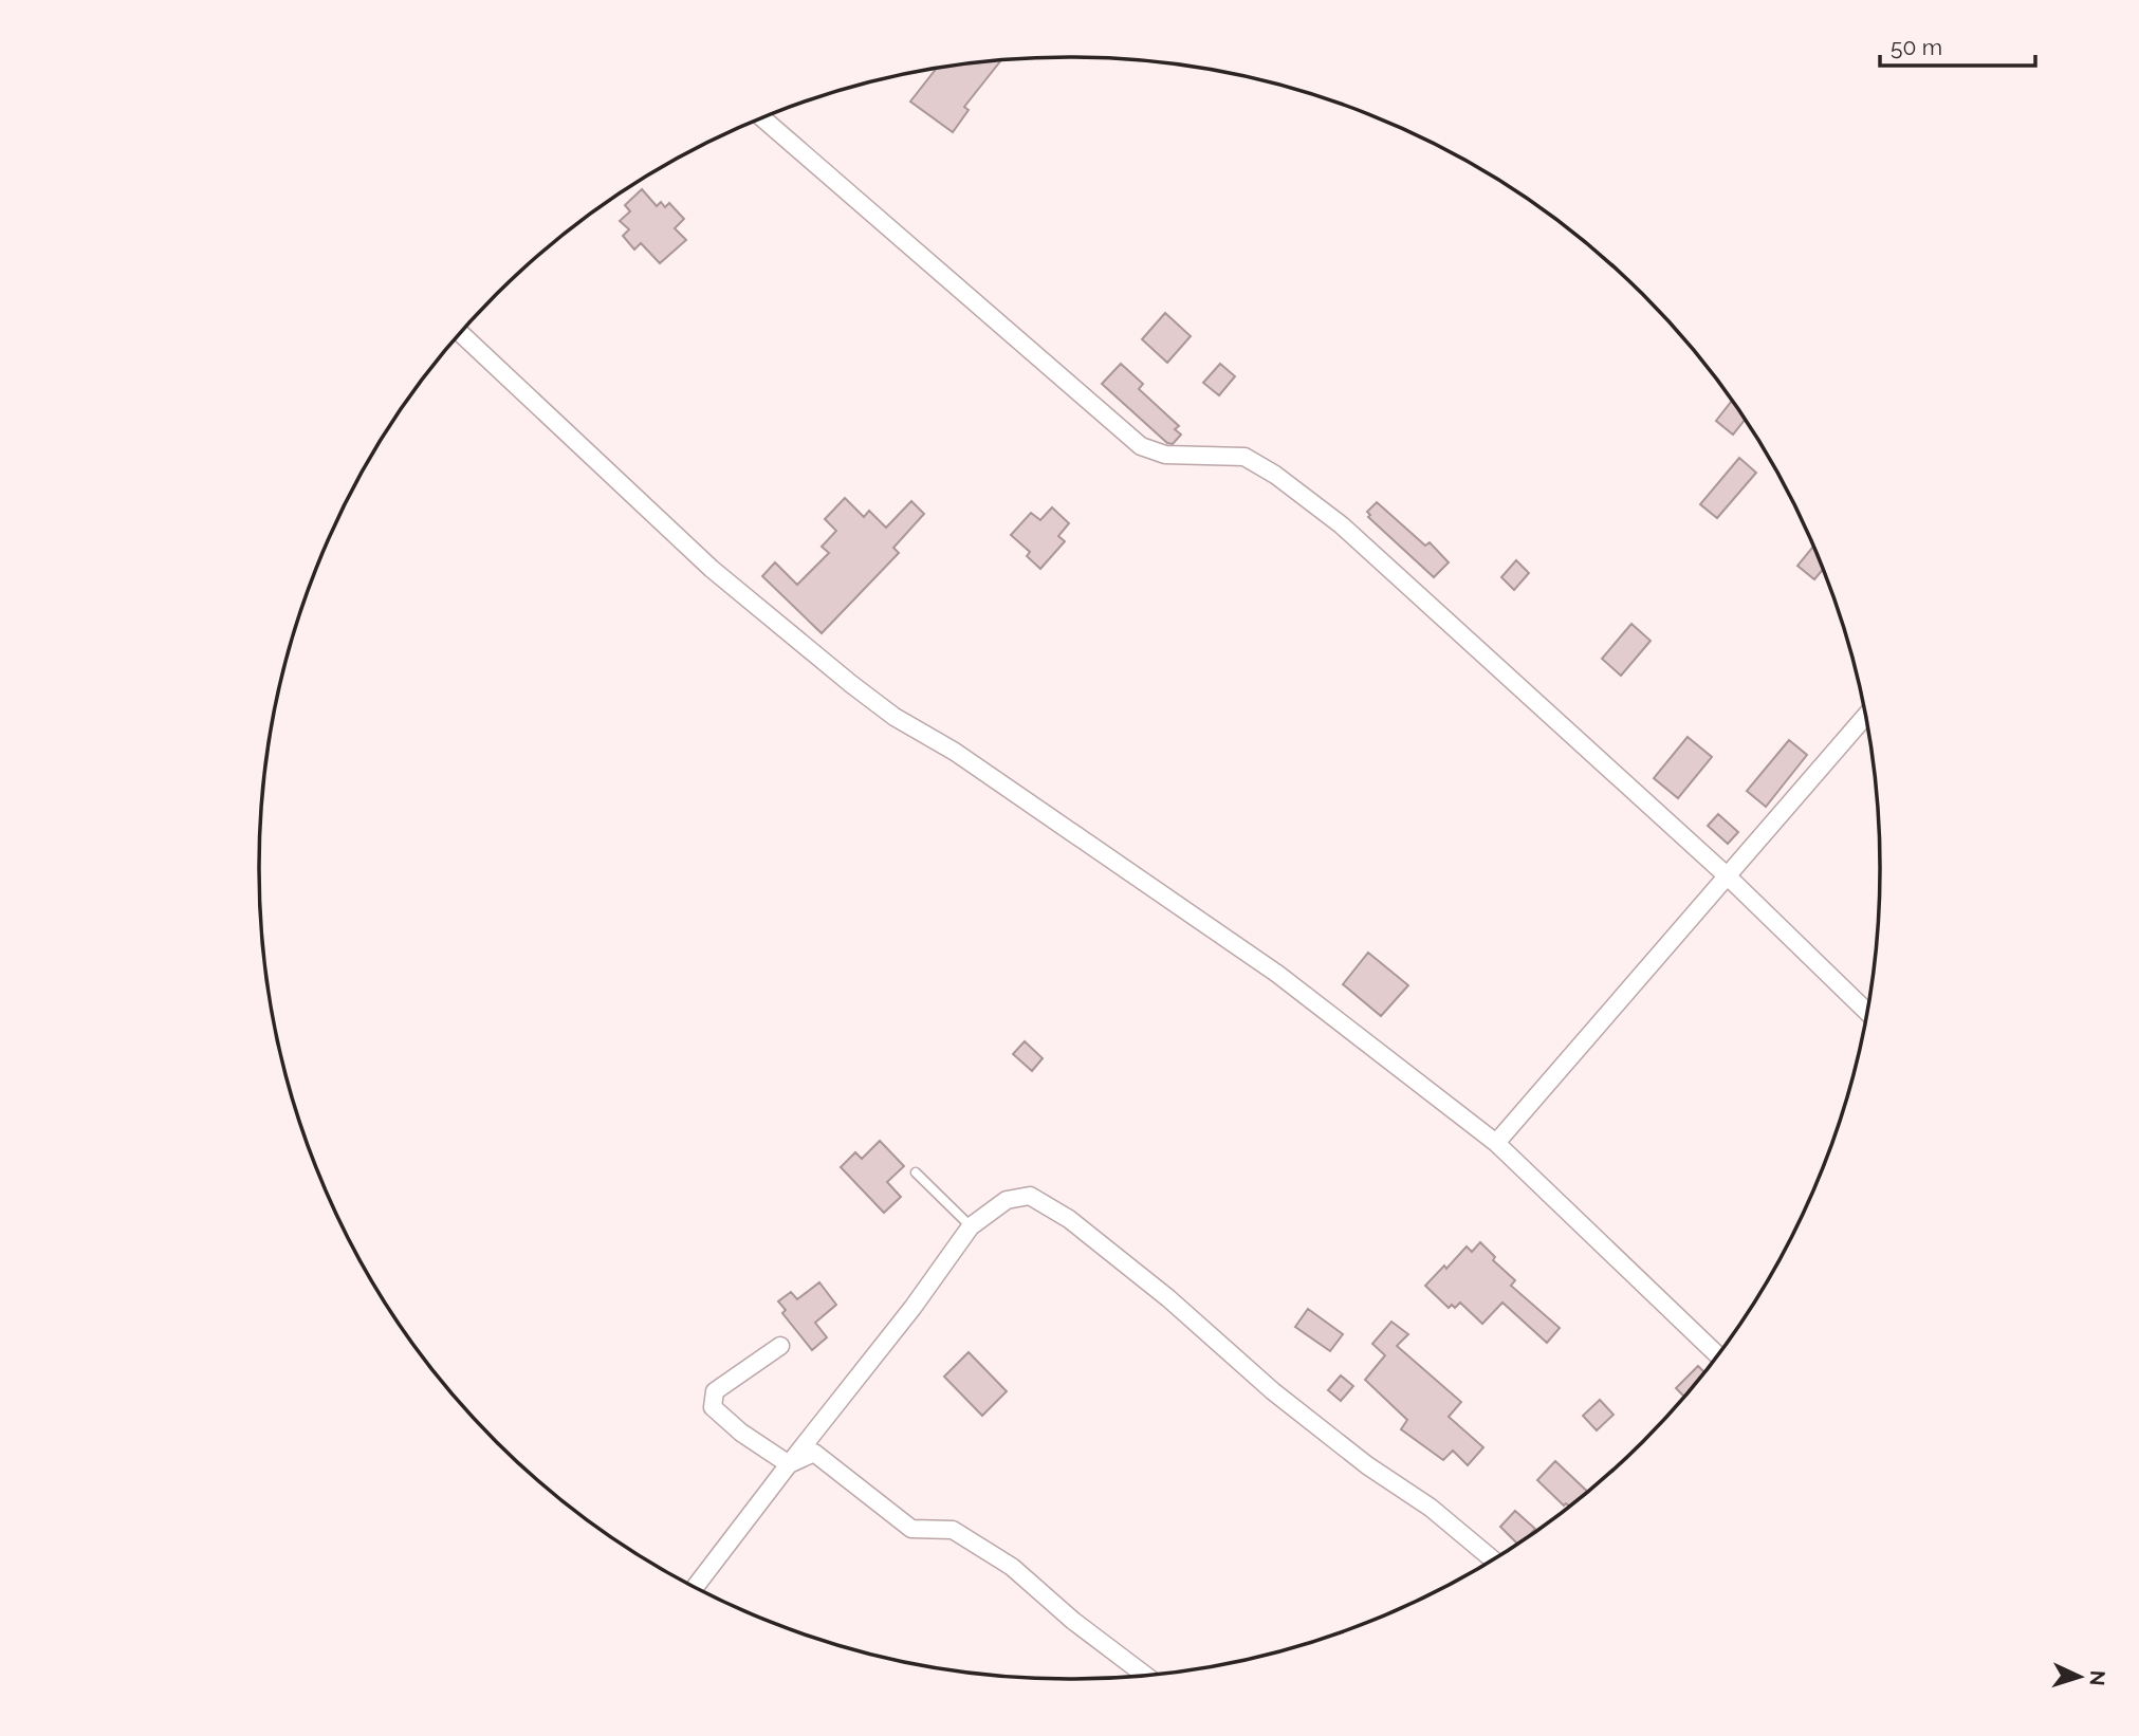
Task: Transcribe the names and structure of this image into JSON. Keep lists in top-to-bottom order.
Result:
{
  "scale_bar": "50 m",
  "north": "right"
}
